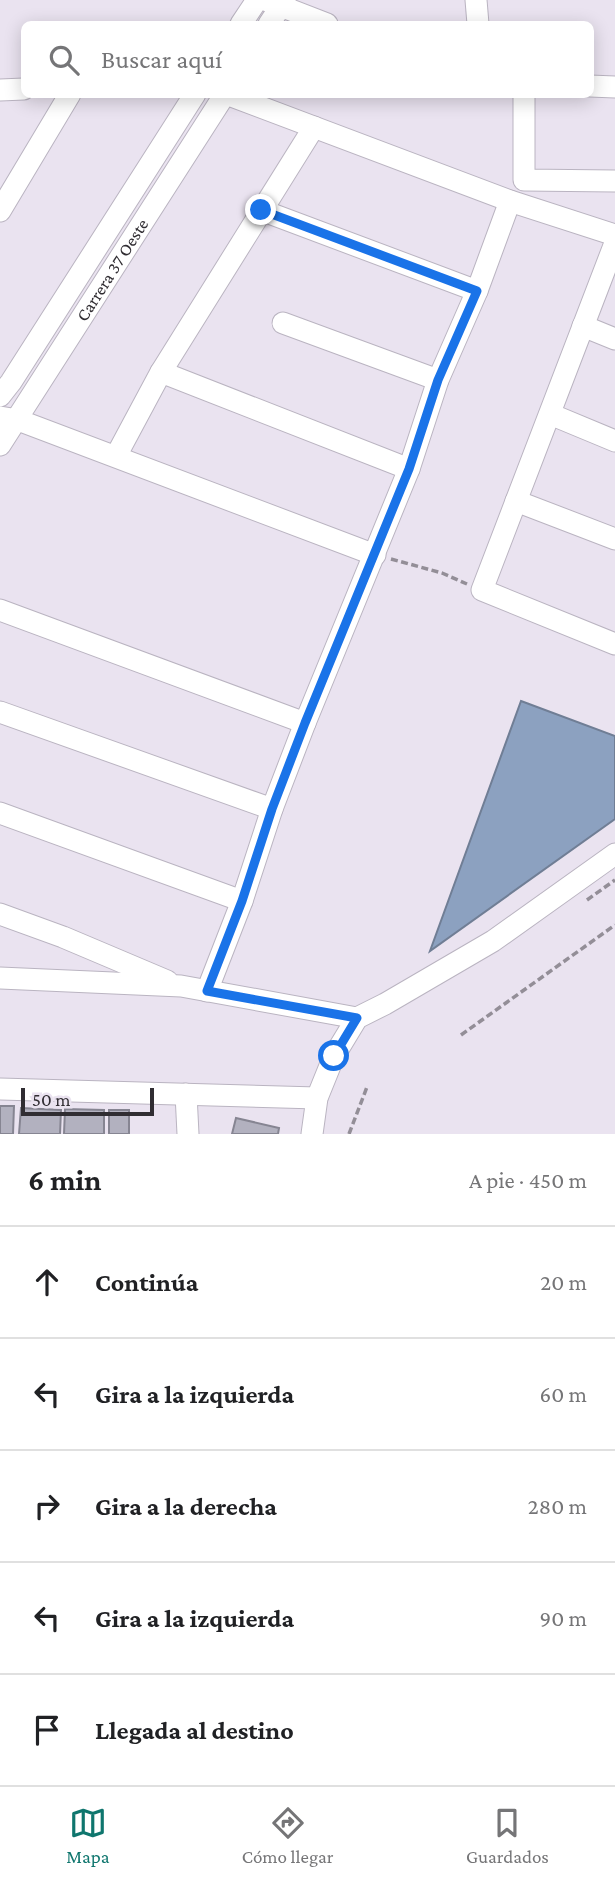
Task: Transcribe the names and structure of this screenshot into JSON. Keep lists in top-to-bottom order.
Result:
{
  "streets": {
    "street": ["Carrera 37 Oeste"]
  },
  "scale_bar": "50 m",
  "page": {
    "search": "Buscar aquí",
    "scale": "50 m",
    "heading": ["6 min", "A pie · 450 m"],
    "list": [
      ["Continúa", "20 m"],
      ["Gira a la izquierda", "60 m"],
      ["Gira a la derecha", "280 m"],
      ["Gira a la izquierda", "90 m"],
      "Llegada al destino"
    ],
    "nav": ["Mapa", "Cómo llegar", "Guardados"]
  }
}
